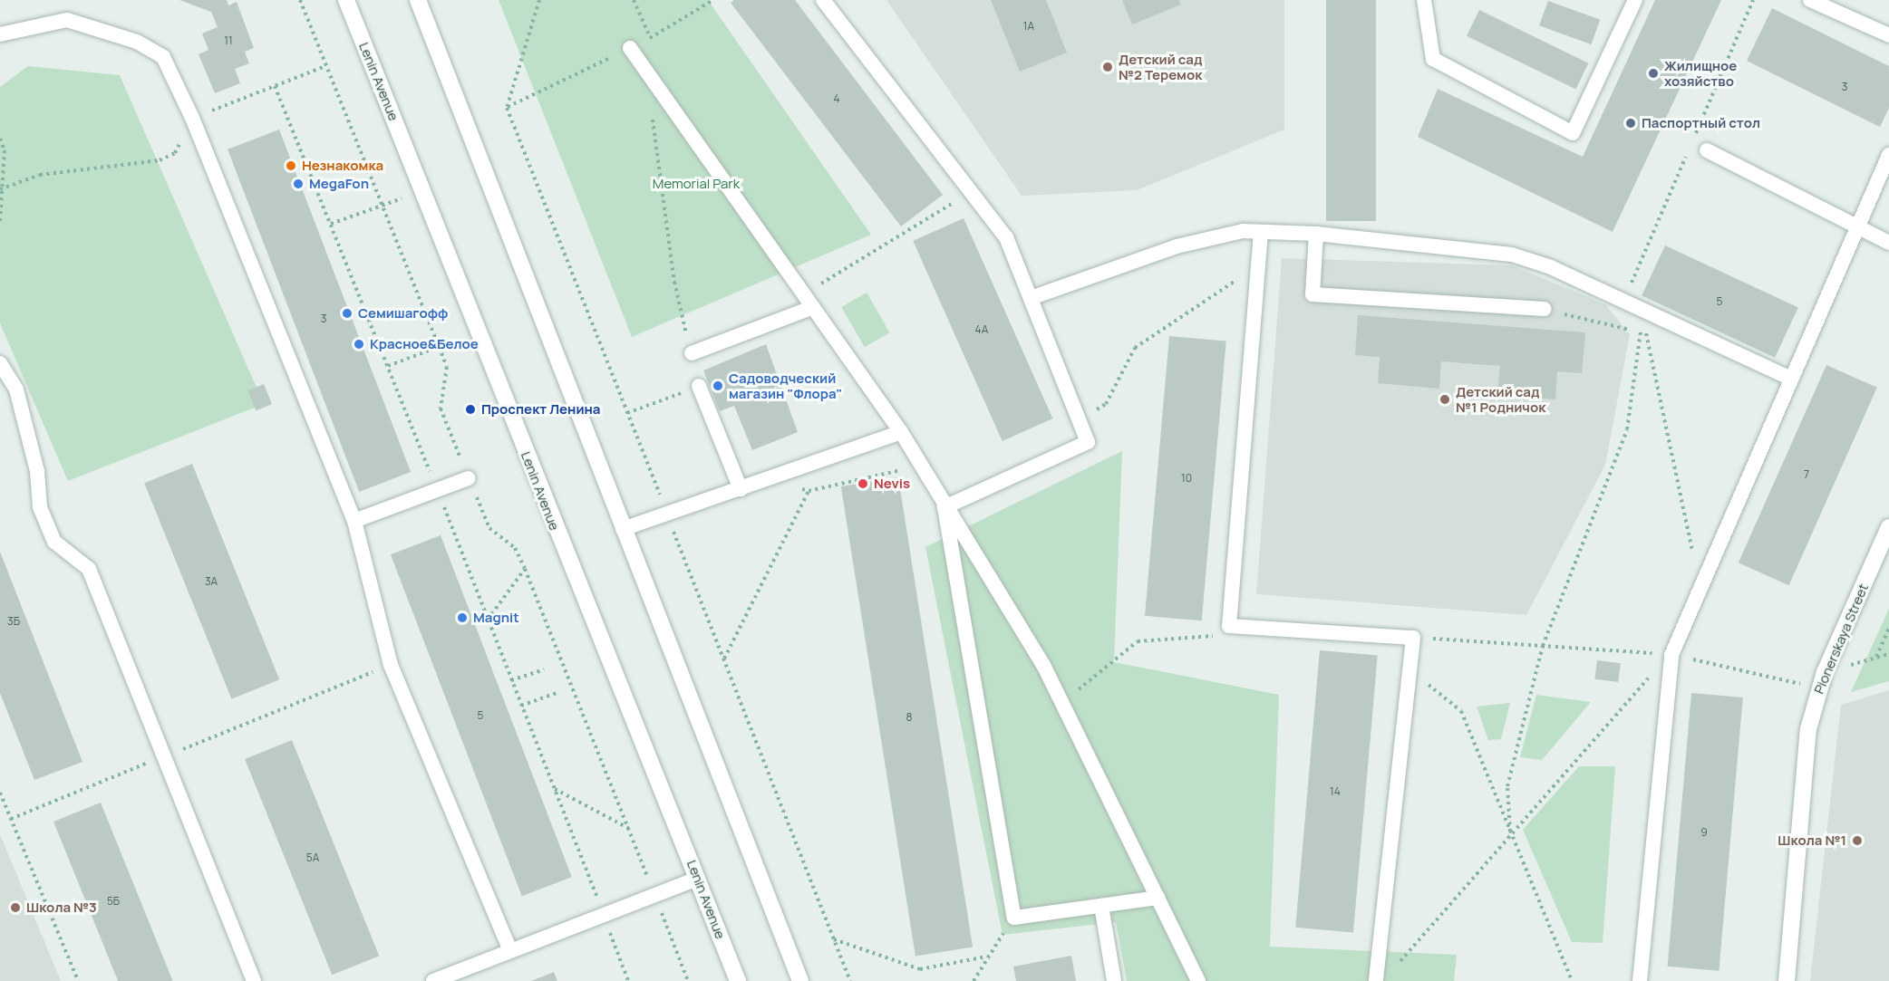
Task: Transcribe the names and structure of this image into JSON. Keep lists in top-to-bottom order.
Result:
{
  "streets": {
    "main road": ["Lenin Avenue", "Pionerskaya Street"]
  },
  "parks": ["Memorial Park"],
  "places": [
    "Детский сад №2 Теремок",
    "Жилищное хозяйство",
    "Паспортный стол",
    "Незнакомка",
    "MegaFon",
    "Семишагофф",
    "Красное&Белое",
    "Садоводческий магазин \"Флора\"",
    "Детский сад №1 Родничок",
    "Проспект Ленина",
    "Nevis",
    "Magnit",
    "Школа №1",
    "Школа №3"
  ],
  "house_numbers": [
    "1А",
    "11",
    "3",
    "4",
    "5",
    "3",
    "4А",
    "7",
    "10",
    "3А",
    "3Б",
    "5",
    "8",
    "14",
    "9",
    "5А",
    "5Б"
  ]
}
